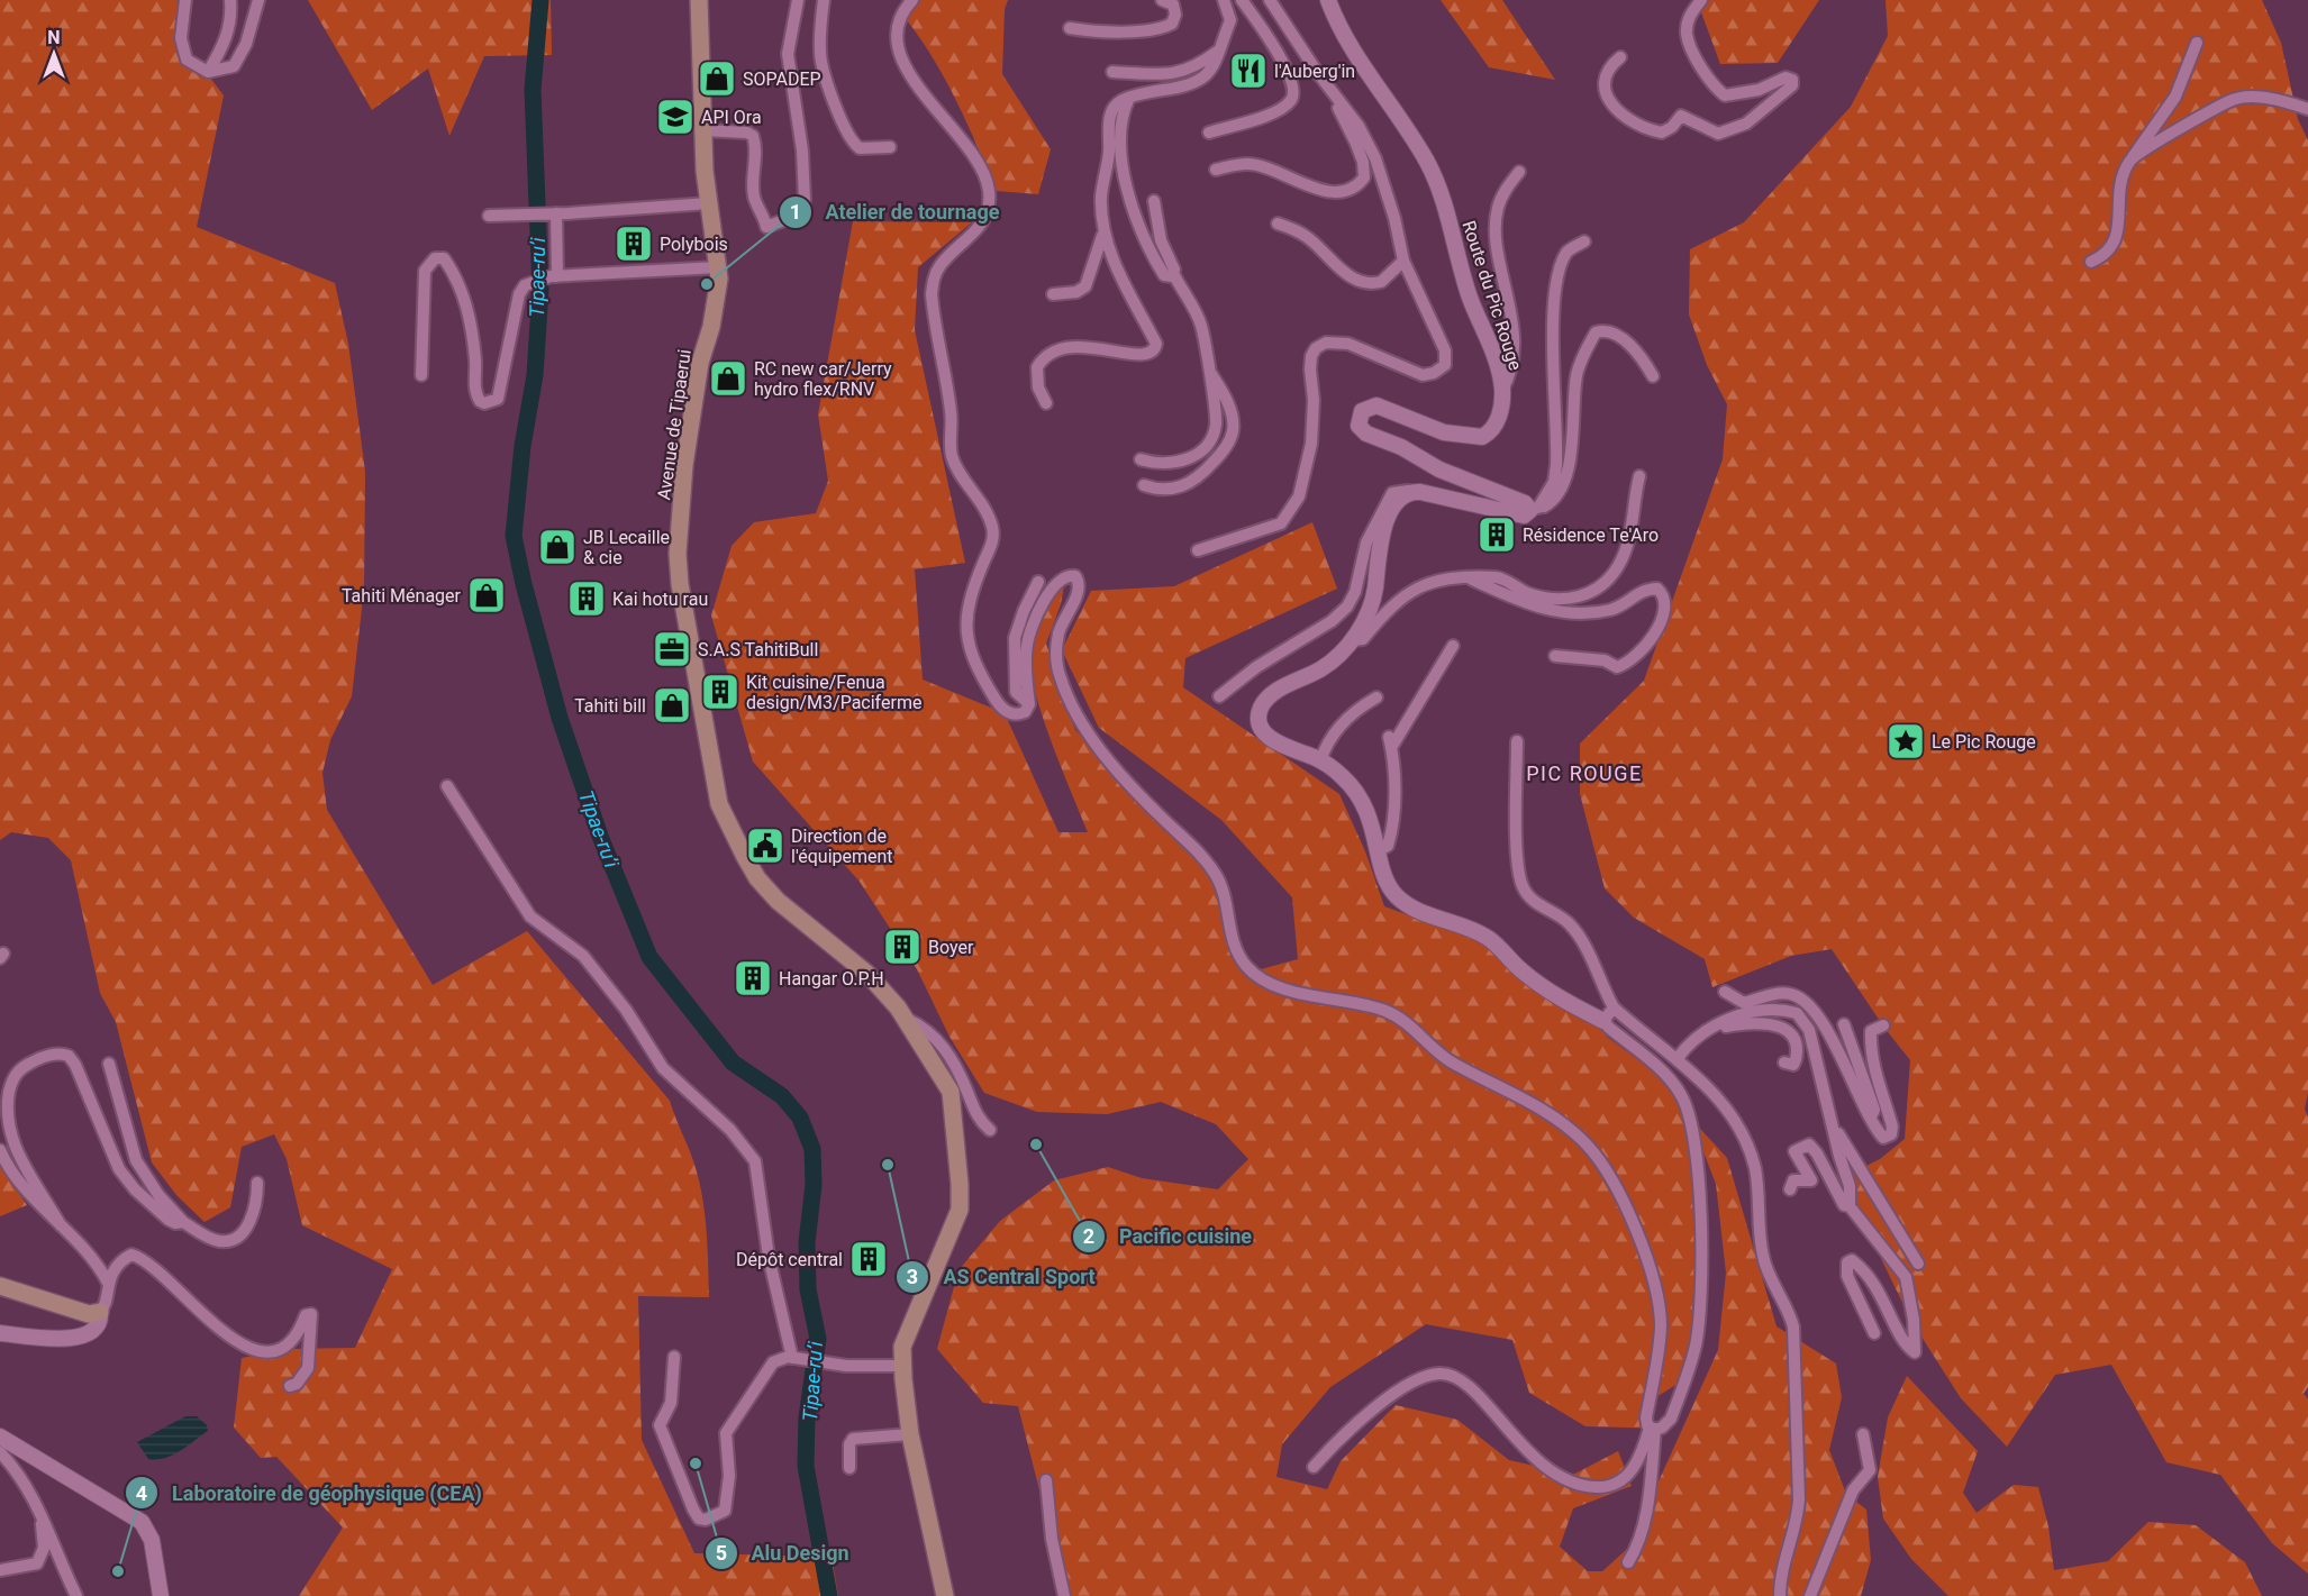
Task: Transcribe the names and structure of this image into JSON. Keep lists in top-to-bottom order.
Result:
{
  "streets": {
    "main road": ["Avenue de Tipaerui"],
    "street": ["Route du Pic Rouge"]
  },
  "districts": ["PIC ROUGE"],
  "water": ["Tipae-ru’i"],
  "places": {
    "restaurant": ["l'Auberg'in"],
    "shop": [
      "SOPADEP",
      "RC new car/Jerry hydro flex/RNV",
      "JB Lecaille & cie",
      "Tahiti Ménager",
      "Tahiti bill"
    ],
    "school or university": ["API Ora"],
    "building": [
      "Polybois",
      "Résidence Te'Aro",
      "Kai hotu rau",
      "Kit cuisine/Fenua design/M3/Paciferme",
      "Boyer",
      "Hangar O.P.H",
      "Dépôt central"
    ],
    "other": [
      "Atelier de tournage",
      "Pacific cuisine",
      "AS Central Sport",
      "Alu Design",
      "Laboratoire de géophysique (CEA)"
    ],
    "office": ["S.A.S TahitiBull"],
    "place": ["Le Pic Rouge"],
    "public building": ["Direction de l'équipement"]
  },
  "north": "top"
}
